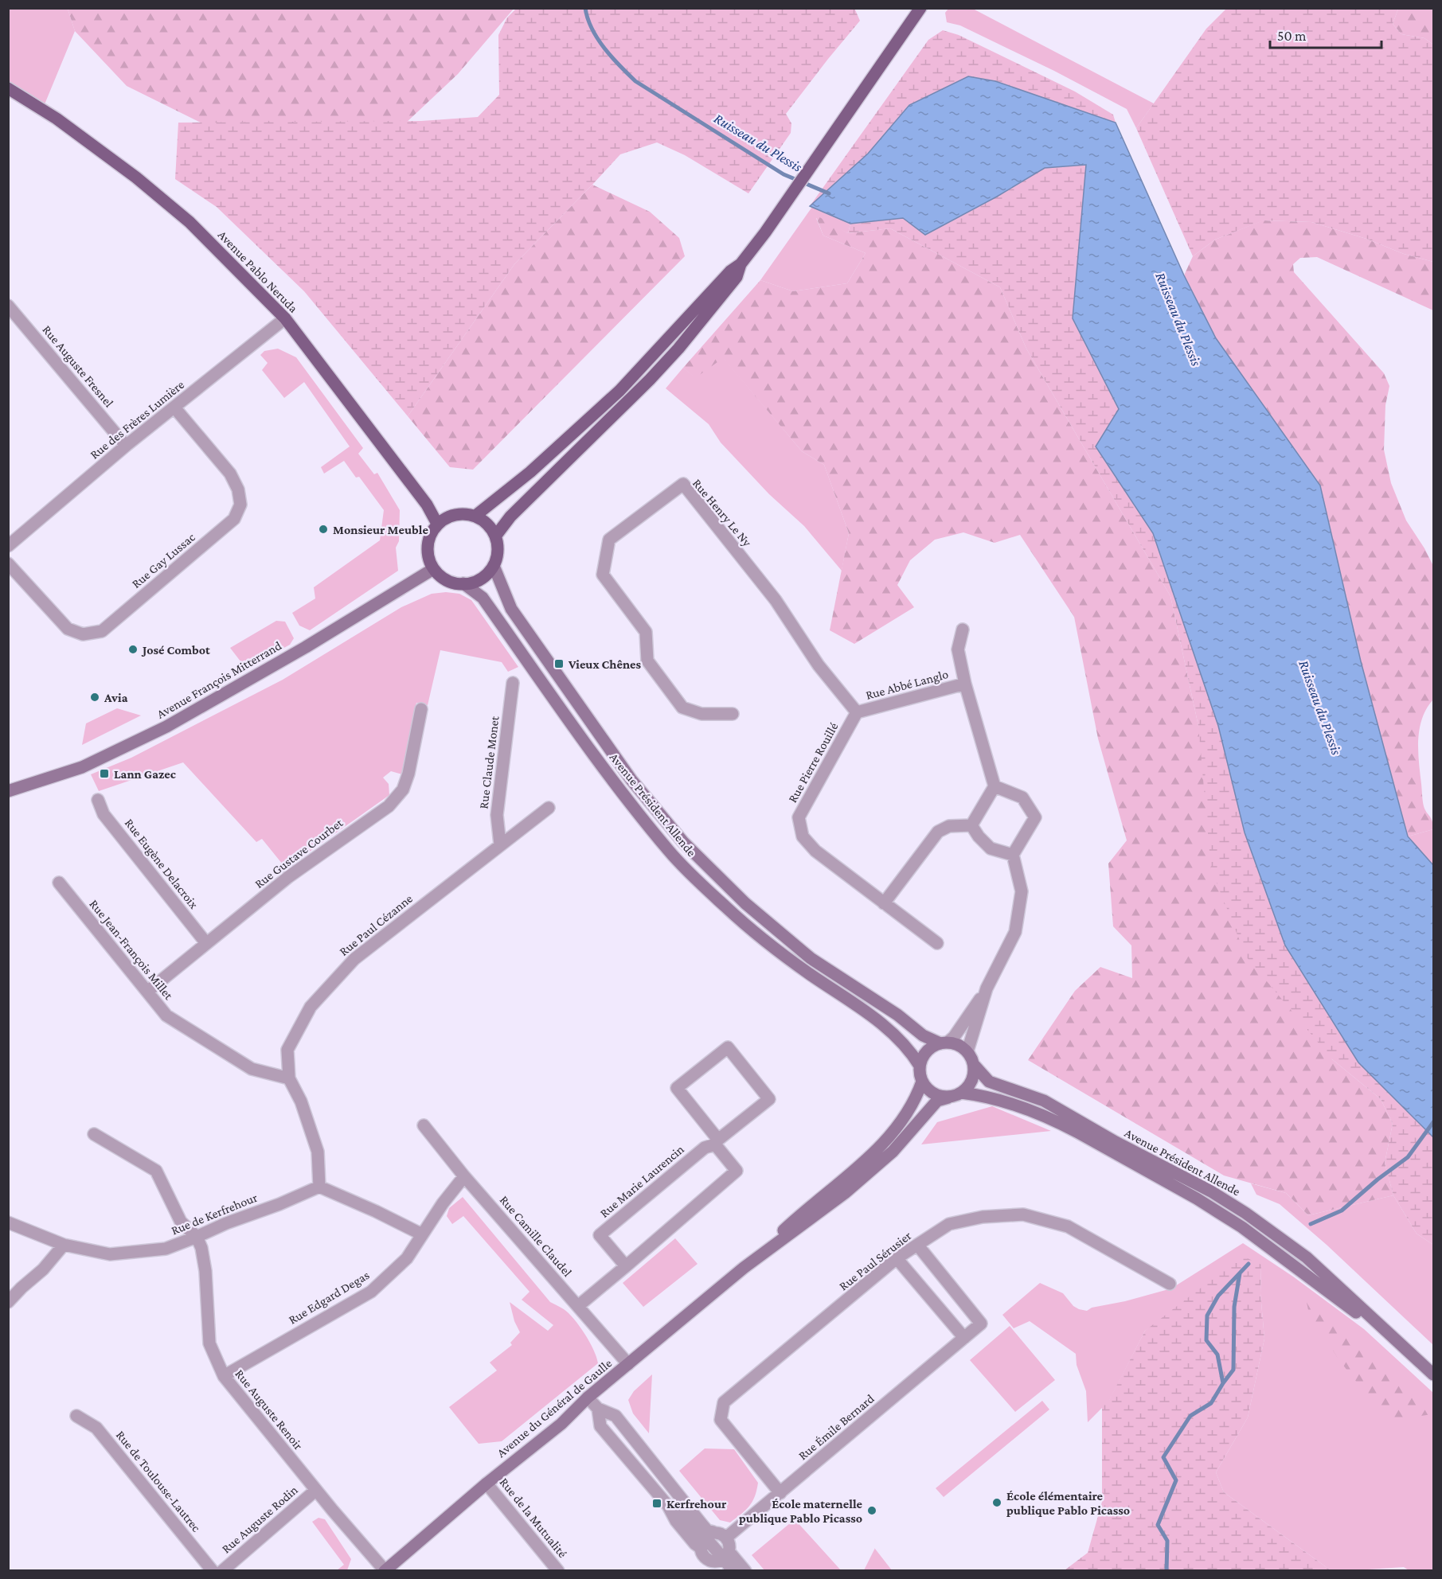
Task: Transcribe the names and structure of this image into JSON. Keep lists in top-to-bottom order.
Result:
{
  "streets": {
    "main road": [
      "Avenue Pablo Neruda",
      "Avenue François Mitterrand",
      "Avenue Président Allende",
      "Avenue du Général de Gaulle"
    ],
    "street": [
      "Rue Auguste Fresnel",
      "Rue des Frères Lumière",
      "Rue Henry Le Ny",
      "Rue Gay Lussac",
      "Rue Abbé Langlo",
      "Rue Claude Monet",
      "Rue Pierre Rouillé",
      "Rue Gustave Courbet",
      "Rue Eugène Delacroix",
      "Rue Paul Cézanne",
      "Rue Jean-François Millet",
      "Rue Marie Laurencin",
      "Rue de Kerfrehour",
      "Rue Camille Claudel",
      "Rue Paul Sérusier",
      "Rue Edgard Degas",
      "Rue Auguste Renoir",
      "Rue Émile Bernard",
      "Rue de Toulouse-Lautrec",
      "Rue de la Mutualité",
      "Rue Auguste Rodin"
    ]
  },
  "crossings": [
    ["Avenue Pablo Neruda", "Rue des Frères Lumière"],
    ["Avenue Pablo Neruda", "Avenue François Mitterrand"],
    ["Avenue Pablo Neruda", "Avenue Président Allende"],
    ["Rue Auguste Fresnel", "Rue des Frères Lumière"],
    ["Rue des Frères Lumière", "Rue Gay Lussac"],
    ["Rue Henry Le Ny", "Rue Abbé Langlo"],
    ["Rue Henry Le Ny", "Rue Pierre Rouillé"],
    ["Avenue François Mitterrand", "Avenue Président Allende"],
    ["Rue Abbé Langlo", "Rue Pierre Rouillé"],
    ["Rue Claude Monet", "Rue Paul Cézanne"],
    ["Avenue Président Allende", "Avenue du Général de Gaulle"],
    ["Rue Gustave Courbet", "Rue Eugène Delacroix"],
    ["Rue Gustave Courbet", "Rue Jean-François Millet"],
    ["Rue Paul Cézanne", "Rue Jean-François Millet"],
    ["Rue Paul Cézanne", "Rue de Kerfrehour"],
    ["Rue Marie Laurencin", "Rue Camille Claudel"],
    ["Rue de Kerfrehour", "Rue Auguste Renoir"],
    ["Rue Camille Claudel", "Rue Edgard Degas"],
    ["Rue Camille Claudel", "Avenue du Général de Gaulle"],
    ["Rue Paul Sérusier", "Rue Émile Bernard"],
    ["Rue Edgard Degas", "Rue Auguste Renoir"],
    ["Avenue du Général de Gaulle", "Rue Auguste Renoir"],
    ["Avenue du Général de Gaulle", "Rue de la Mutualité"],
    ["Rue Auguste Renoir", "Rue Auguste Rodin"]
  ],
  "water": ["Ruisseau du Plessis"],
  "places": {
    "other": [
      "Monsieur Meuble",
      "José Combot",
      "Avia",
      "École élémentaire publique Pablo Picasso",
      "École maternelle publique Pablo Picasso"
    ],
    "transit": ["Vieux Chênes", "Lann Gazec", "Kerfrehour"]
  },
  "scale_bar": "50 m"
}
